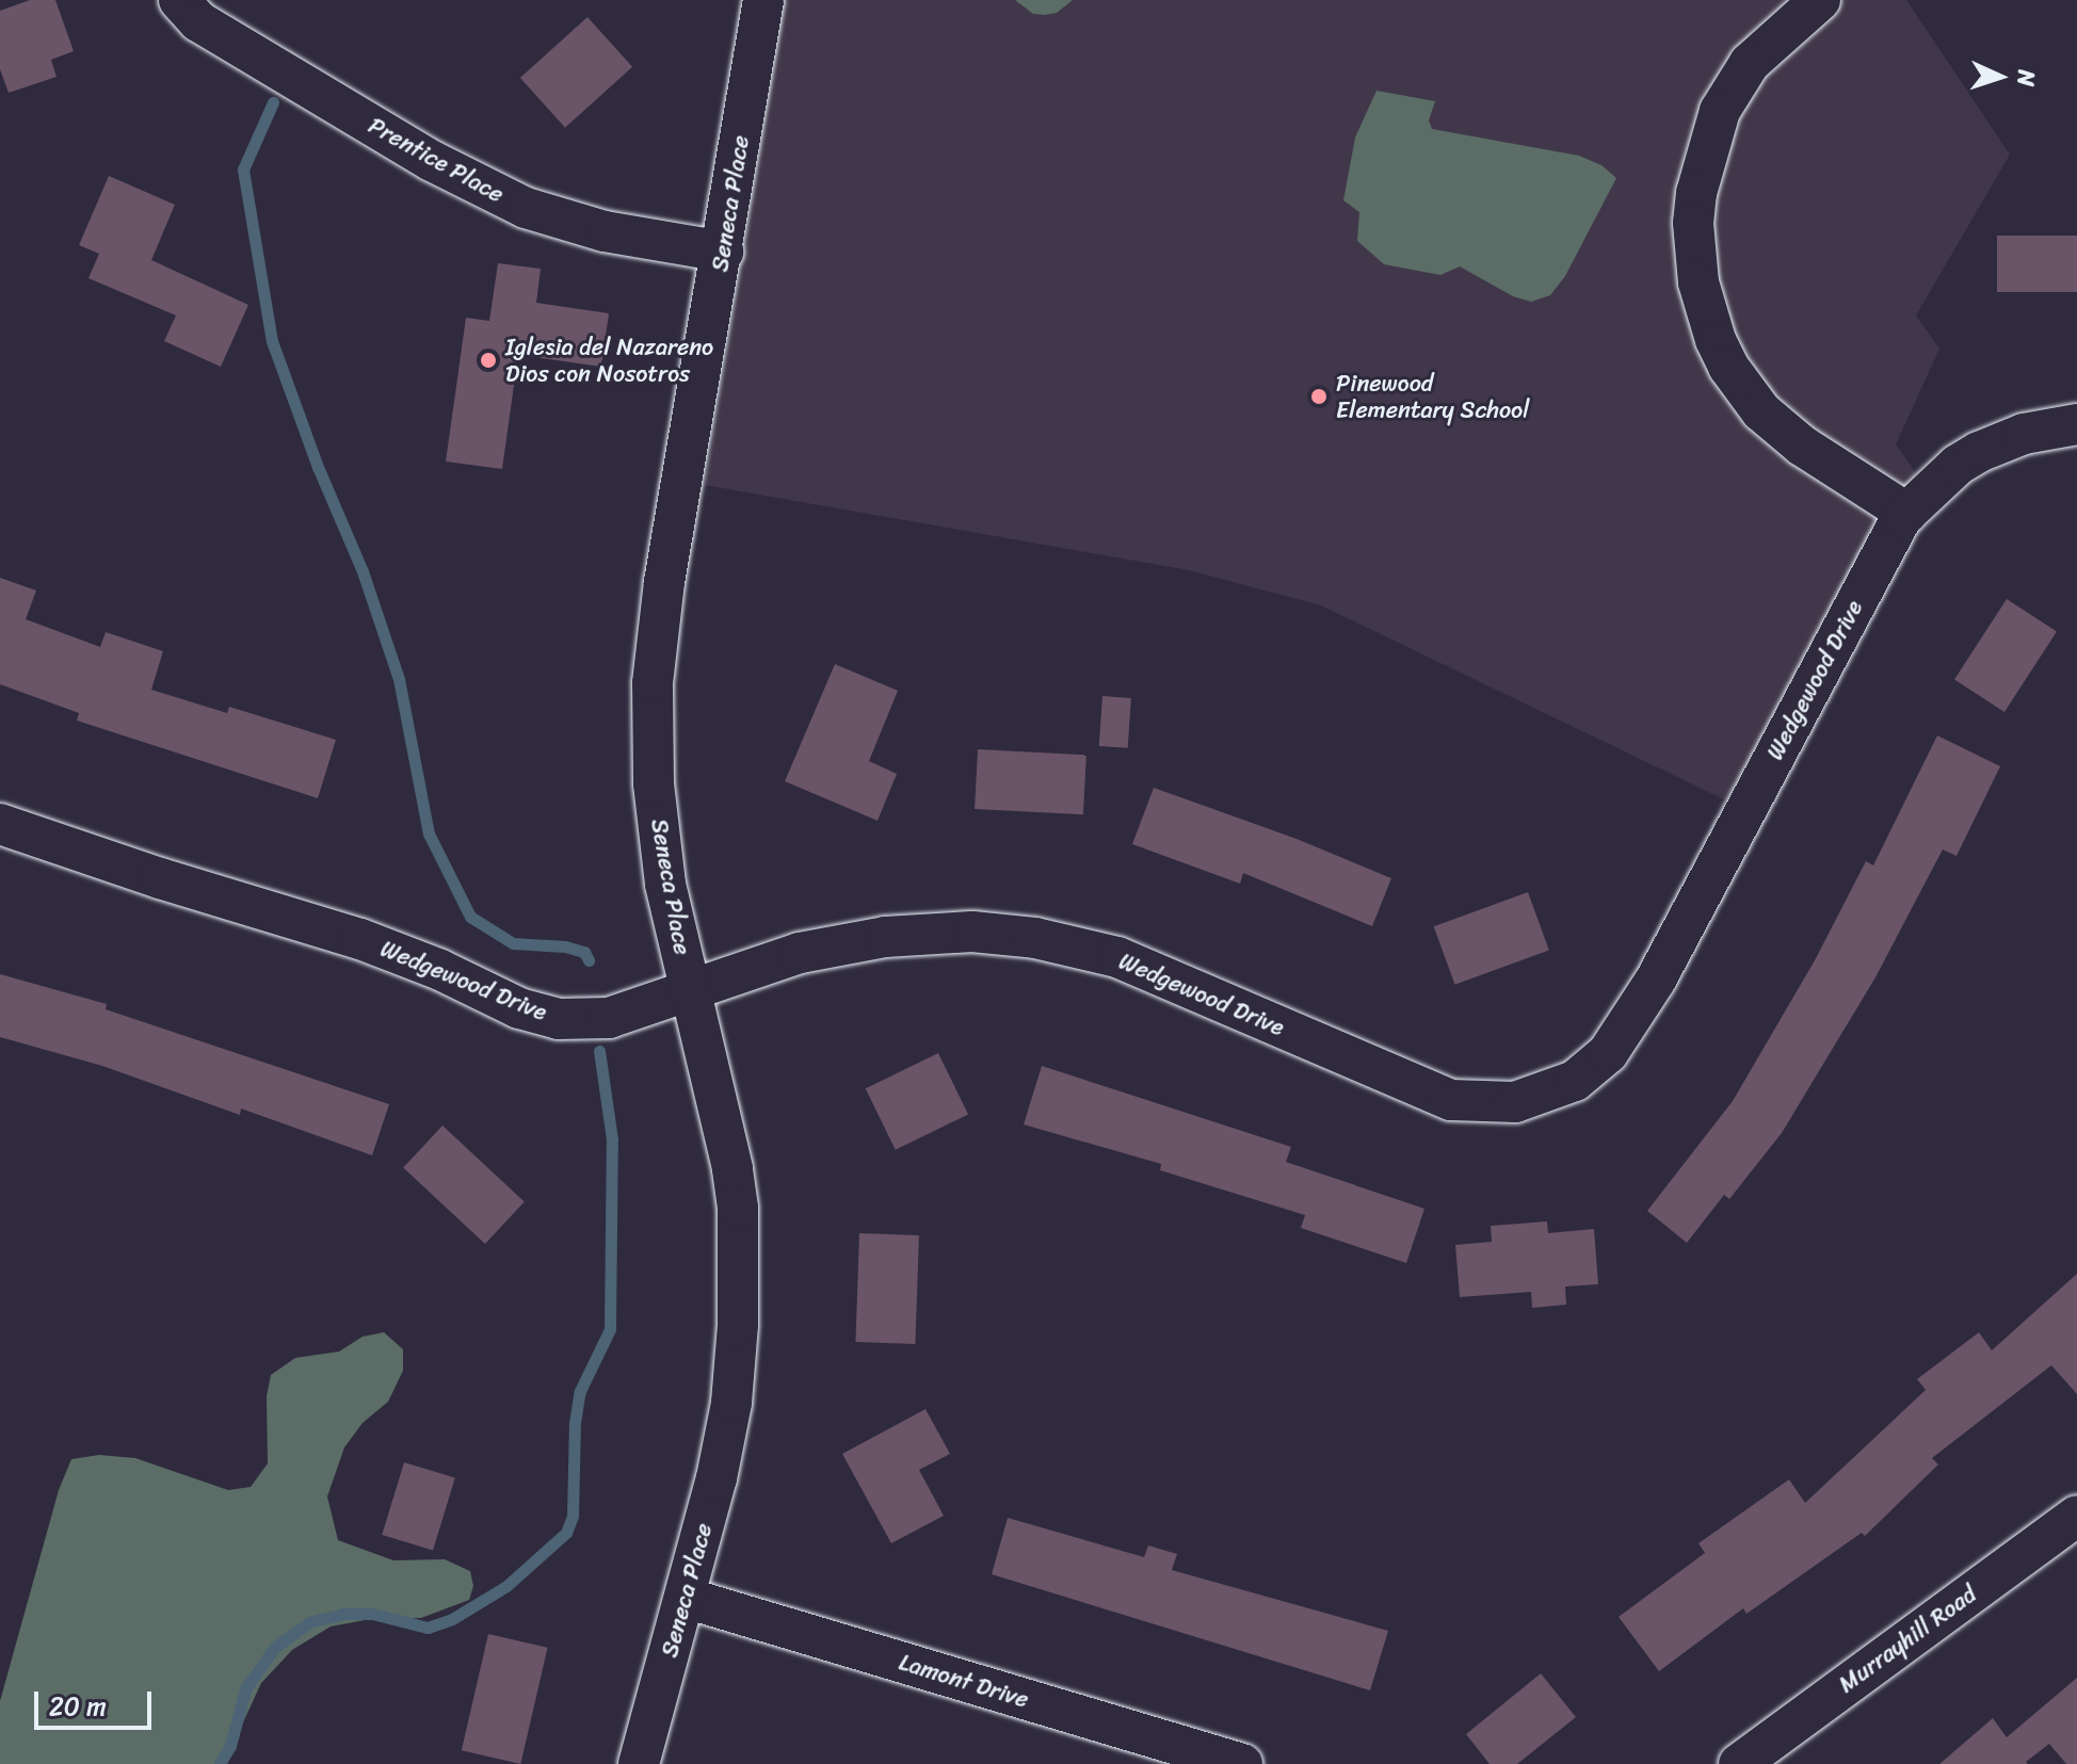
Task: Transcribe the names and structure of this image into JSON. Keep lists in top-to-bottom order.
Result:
{
  "streets": {
    "street": [
      "Prentice Place",
      "Seneca Place",
      "Wedgewood Drive",
      "Murrayhill Road",
      "Lamont Drive"
    ]
  },
  "crossings": [
    ["Prentice Place", "Seneca Place"],
    ["Seneca Place", "Wedgewood Drive"],
    ["Seneca Place", "Lamont Drive"]
  ],
  "places": ["Iglesia del Nazareno Dios con Nosotros", "Pinewood Elementary School"],
  "scale_bar": "20 m",
  "north": "right"
}
